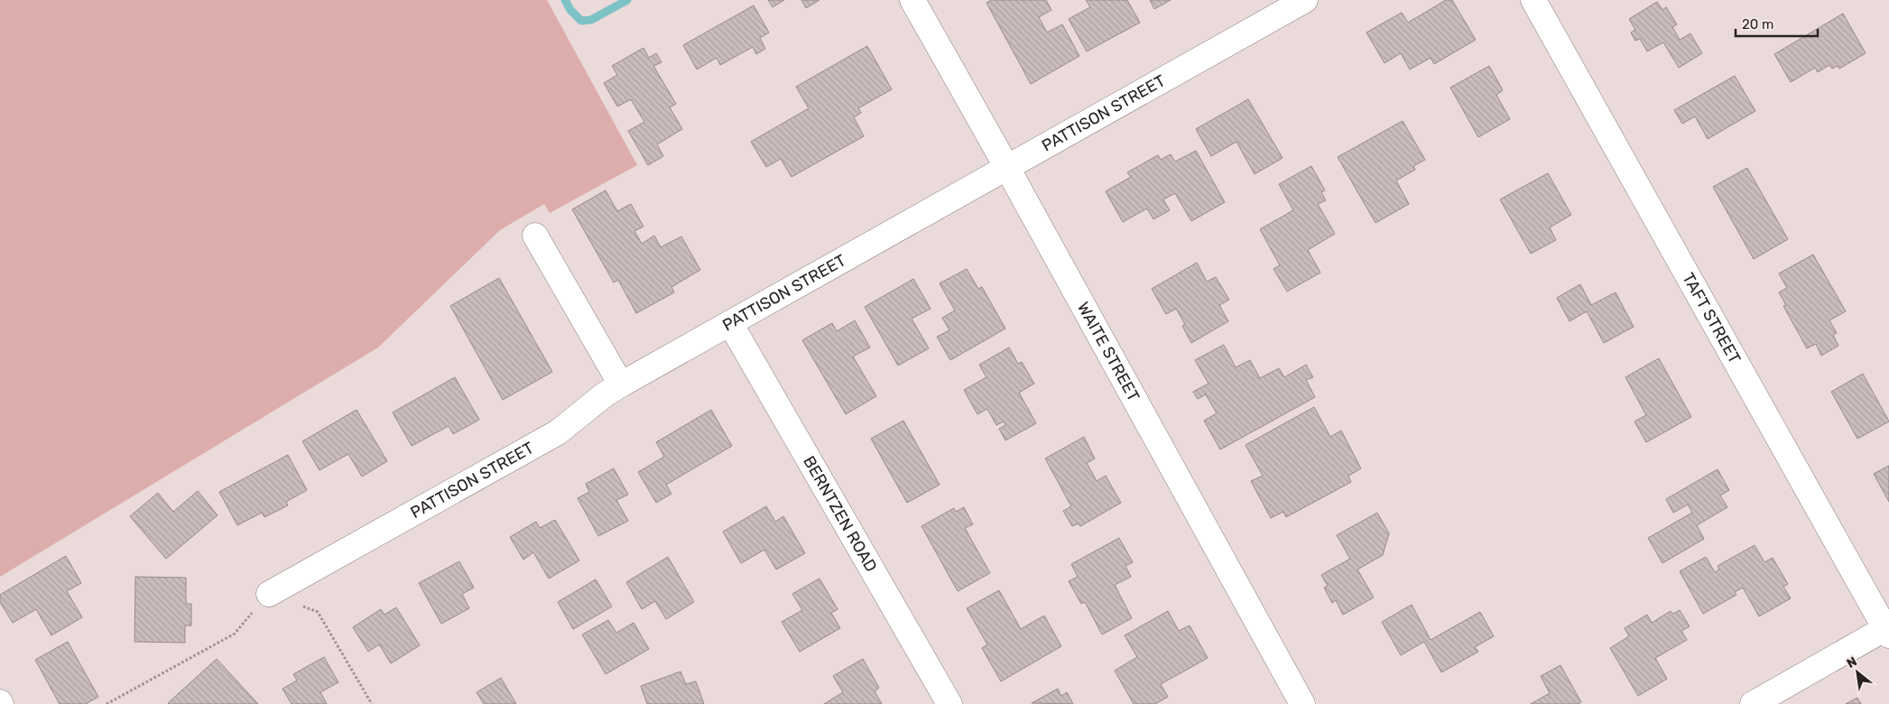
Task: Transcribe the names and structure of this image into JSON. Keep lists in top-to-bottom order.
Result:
{
  "streets": {
    "street": [
      "PATTISON STREET",
      "TAFT STREET",
      "WAITE STREET",
      "BERNTZEN ROAD"
    ]
  },
  "crossings": [
    ["PATTISON STREET", "WAITE STREET"],
    ["PATTISON STREET", "BERNTZEN ROAD"]
  ],
  "scale_bar": "20 m",
  "north": "top left"
}
